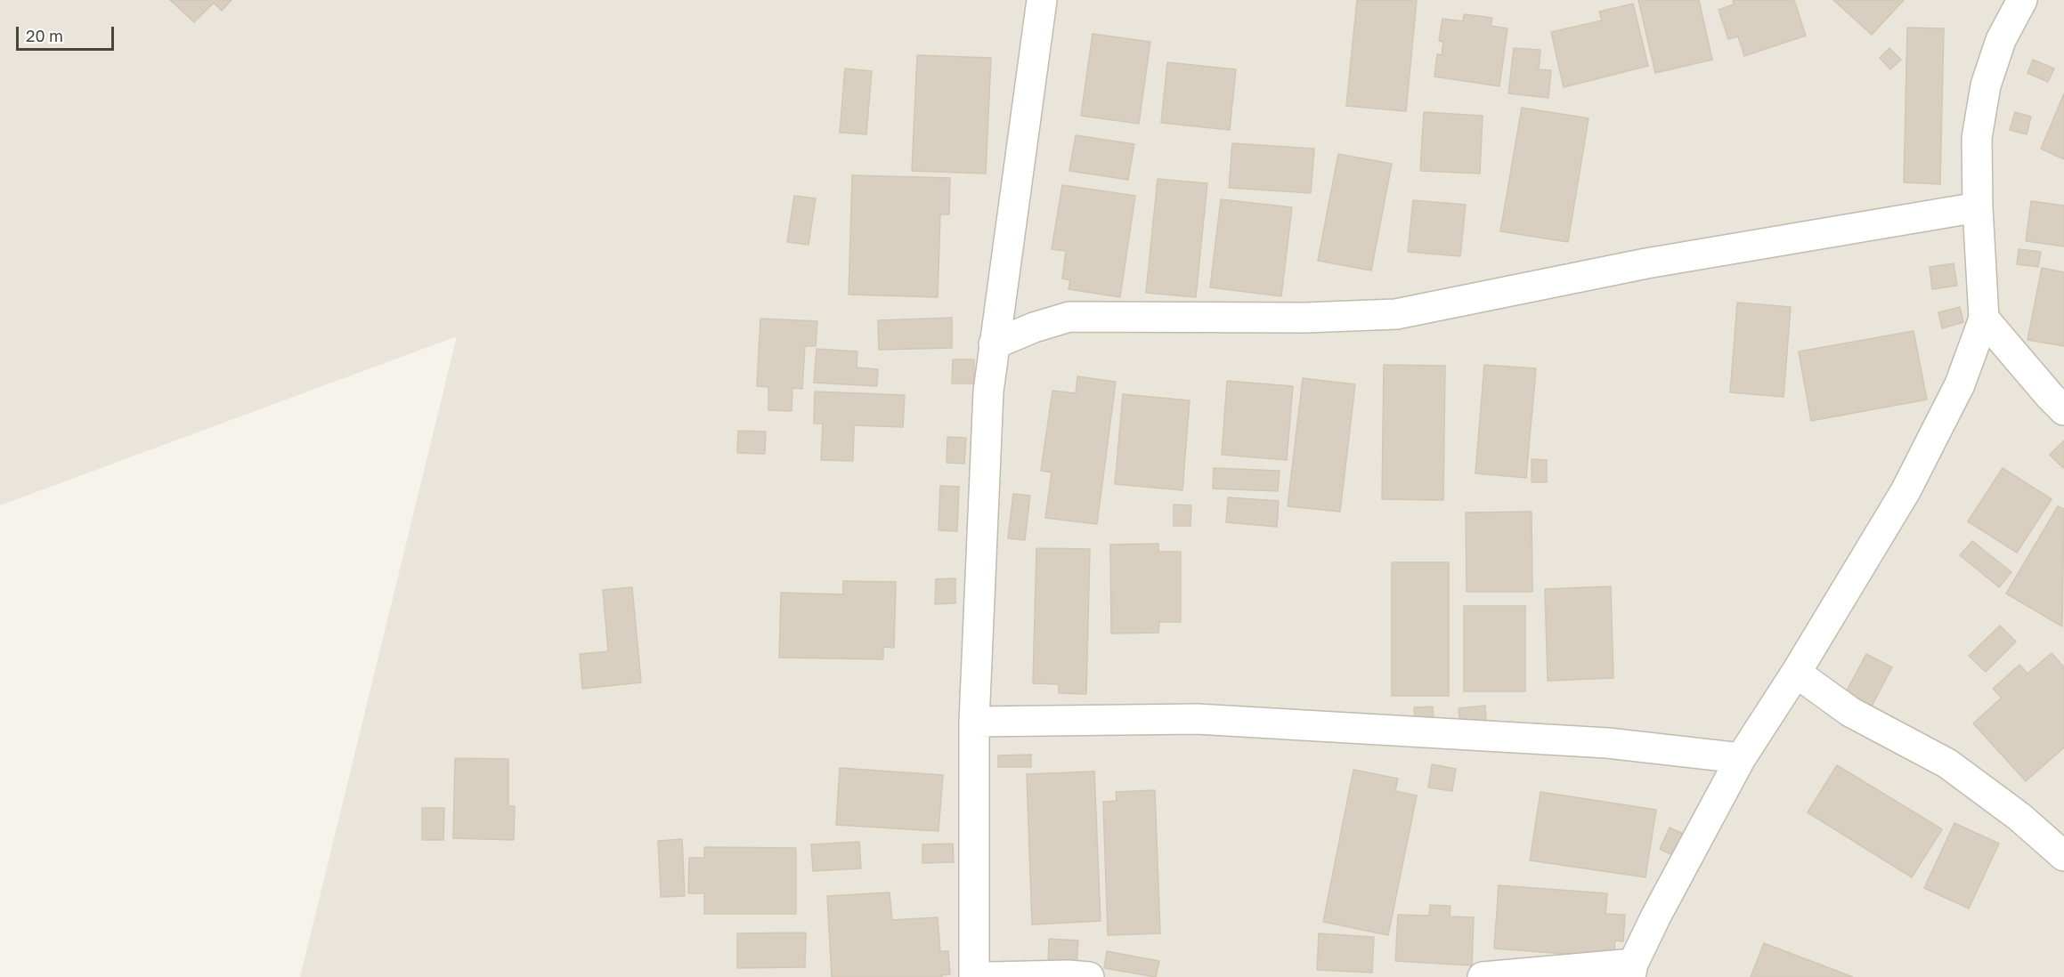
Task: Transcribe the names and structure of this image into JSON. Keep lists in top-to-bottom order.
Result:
{
  "scale_bar": "20 m"
}
